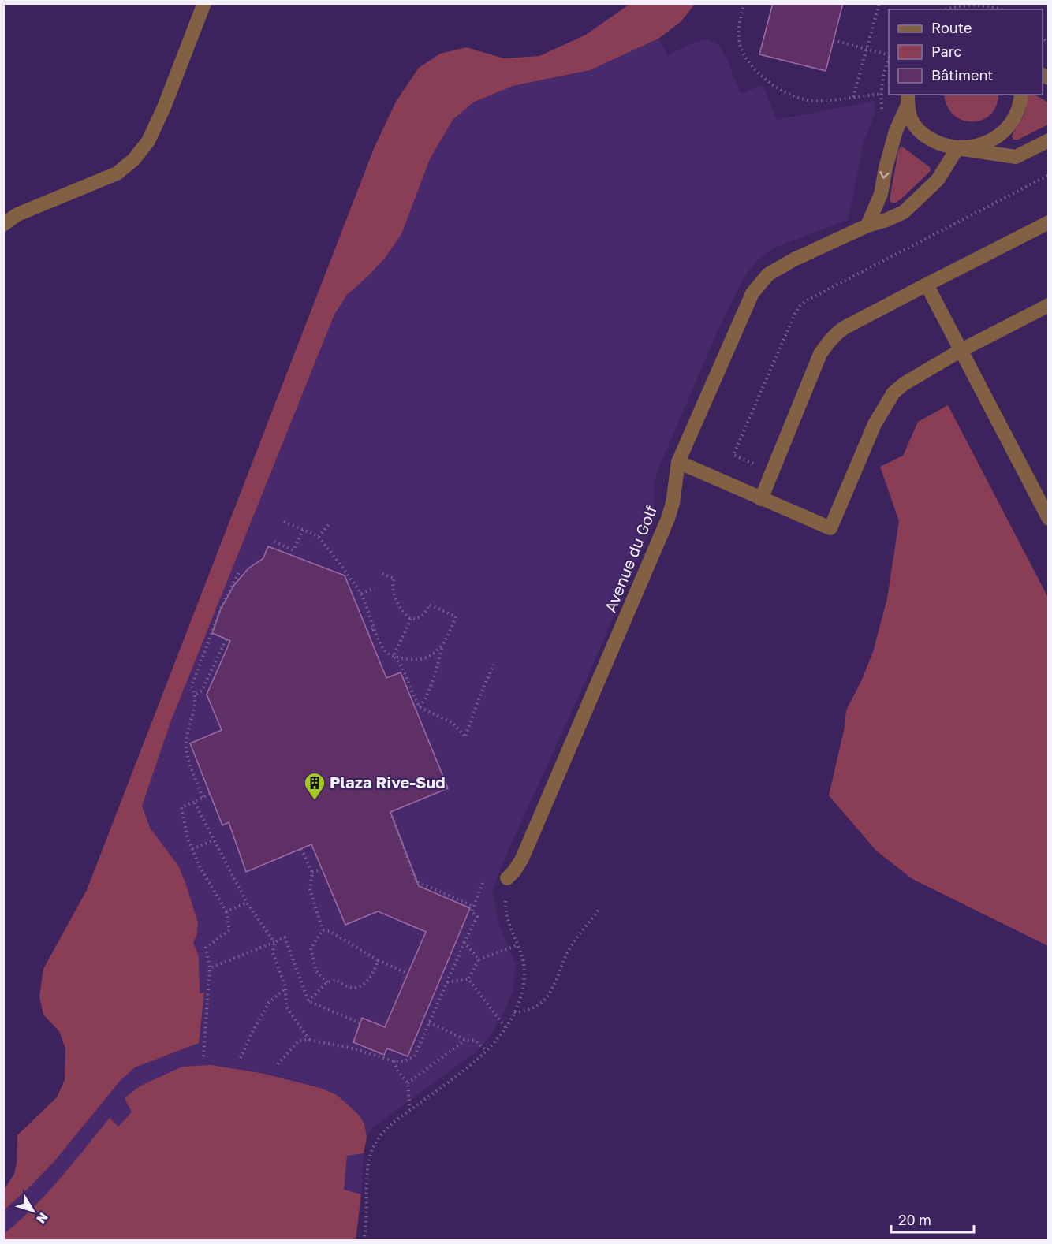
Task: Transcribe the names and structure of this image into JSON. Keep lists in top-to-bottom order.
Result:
{
  "streets": {
    "street": ["Avenue du Golf"]
  },
  "places": {
    "building": ["Plaza Rive-Sud"]
  },
  "legend": ["Route", "Parc", "Bâtiment"],
  "scale_bar": "20 m",
  "north": "bottom right"
}
